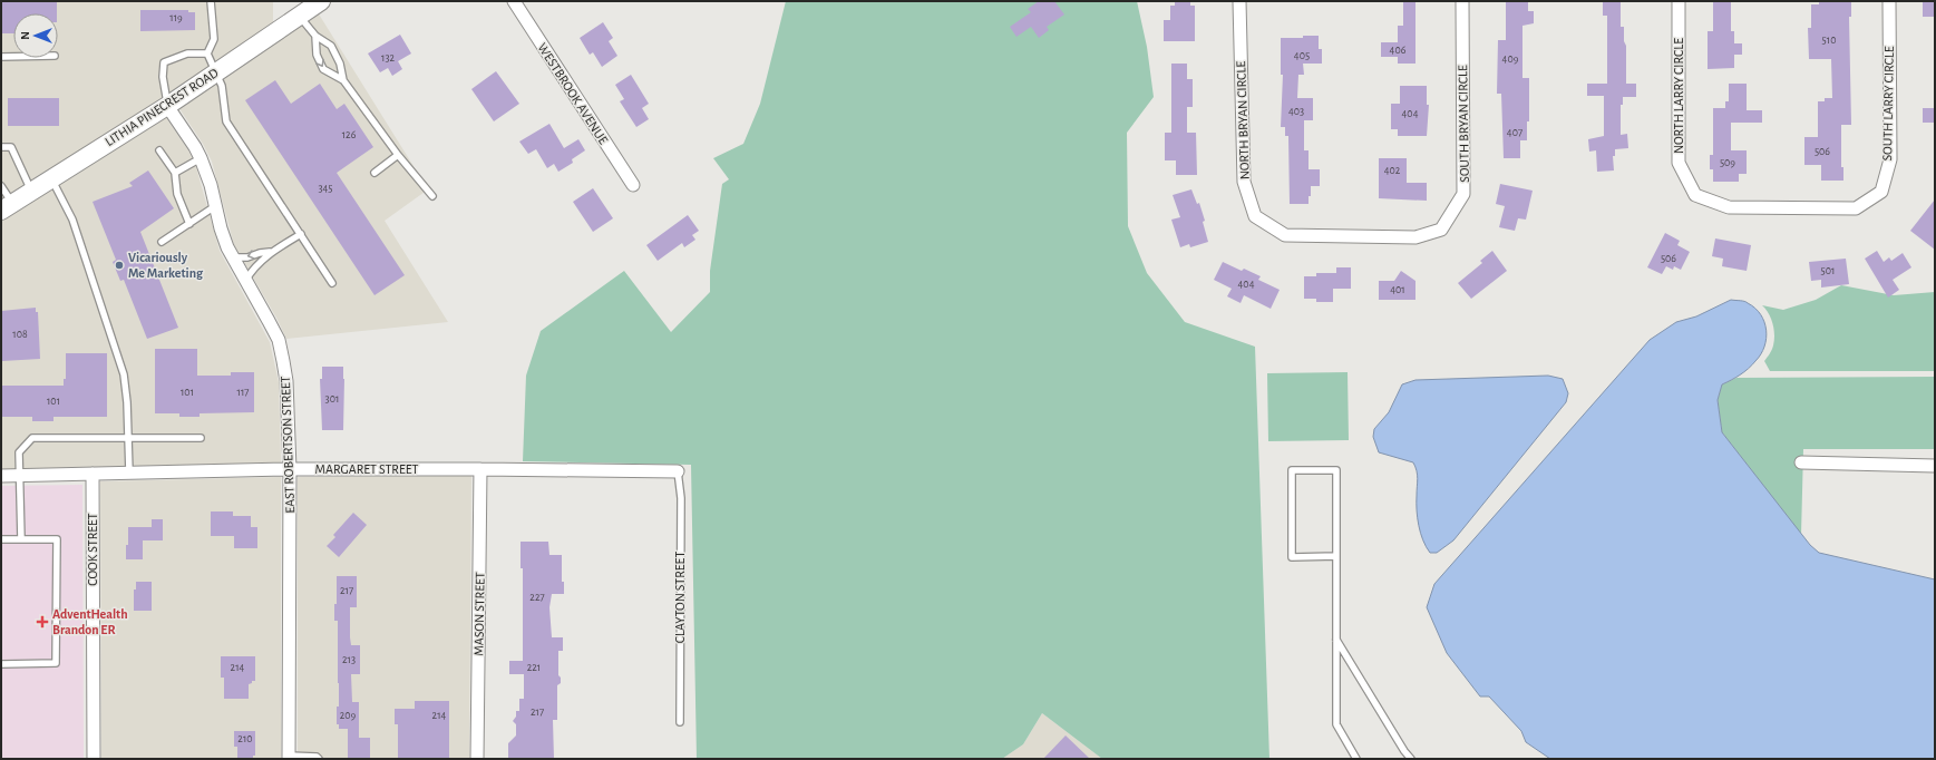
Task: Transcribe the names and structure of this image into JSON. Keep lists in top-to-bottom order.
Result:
{
  "streets": {
    "main road": ["LITHIA PINECREST ROAD"],
    "street": [
      "WESTBROOK AVENUE",
      "NORTH LARRY CIRCLE",
      "SOUTH LARRY CIRCLE",
      "NORTH BRYAN CIRCLE",
      "SOUTH BRYAN CIRCLE",
      "EAST ROBERTSON STREET",
      "MARGARET STREET",
      "COOK STREET",
      "MASON STREET"
    ],
    "lane": ["CLAYTON STREET"]
  },
  "crossings": [
    ["NORTH LARRY CIRCLE", "SOUTH LARRY CIRCLE"],
    ["LITHIA PINECREST ROAD", "EAST ROBERTSON STREET"],
    ["NORTH BRYAN CIRCLE", "SOUTH BRYAN CIRCLE"],
    ["EAST ROBERTSON STREET", "MARGARET STREET"],
    ["MARGARET STREET", "COOK STREET"],
    ["MARGARET STREET", "CLAYTON STREET"],
    ["MARGARET STREET", "MASON STREET"]
  ],
  "places": {
    "other": ["Vicariously Me Marketing"],
    "health": ["AdventHealth Brandon ER"]
  },
  "house_numbers": [
    "119",
    "510",
    "406",
    "405",
    "132",
    "409",
    "403",
    "404",
    "407",
    "126",
    "506",
    "509",
    "402",
    "345",
    "506",
    "501",
    "404",
    "401",
    "108",
    "101",
    "117",
    "301",
    "101",
    "217",
    "227",
    "213",
    "214",
    "221",
    "217",
    "209",
    "214",
    "210"
  ],
  "north": "left"
}
